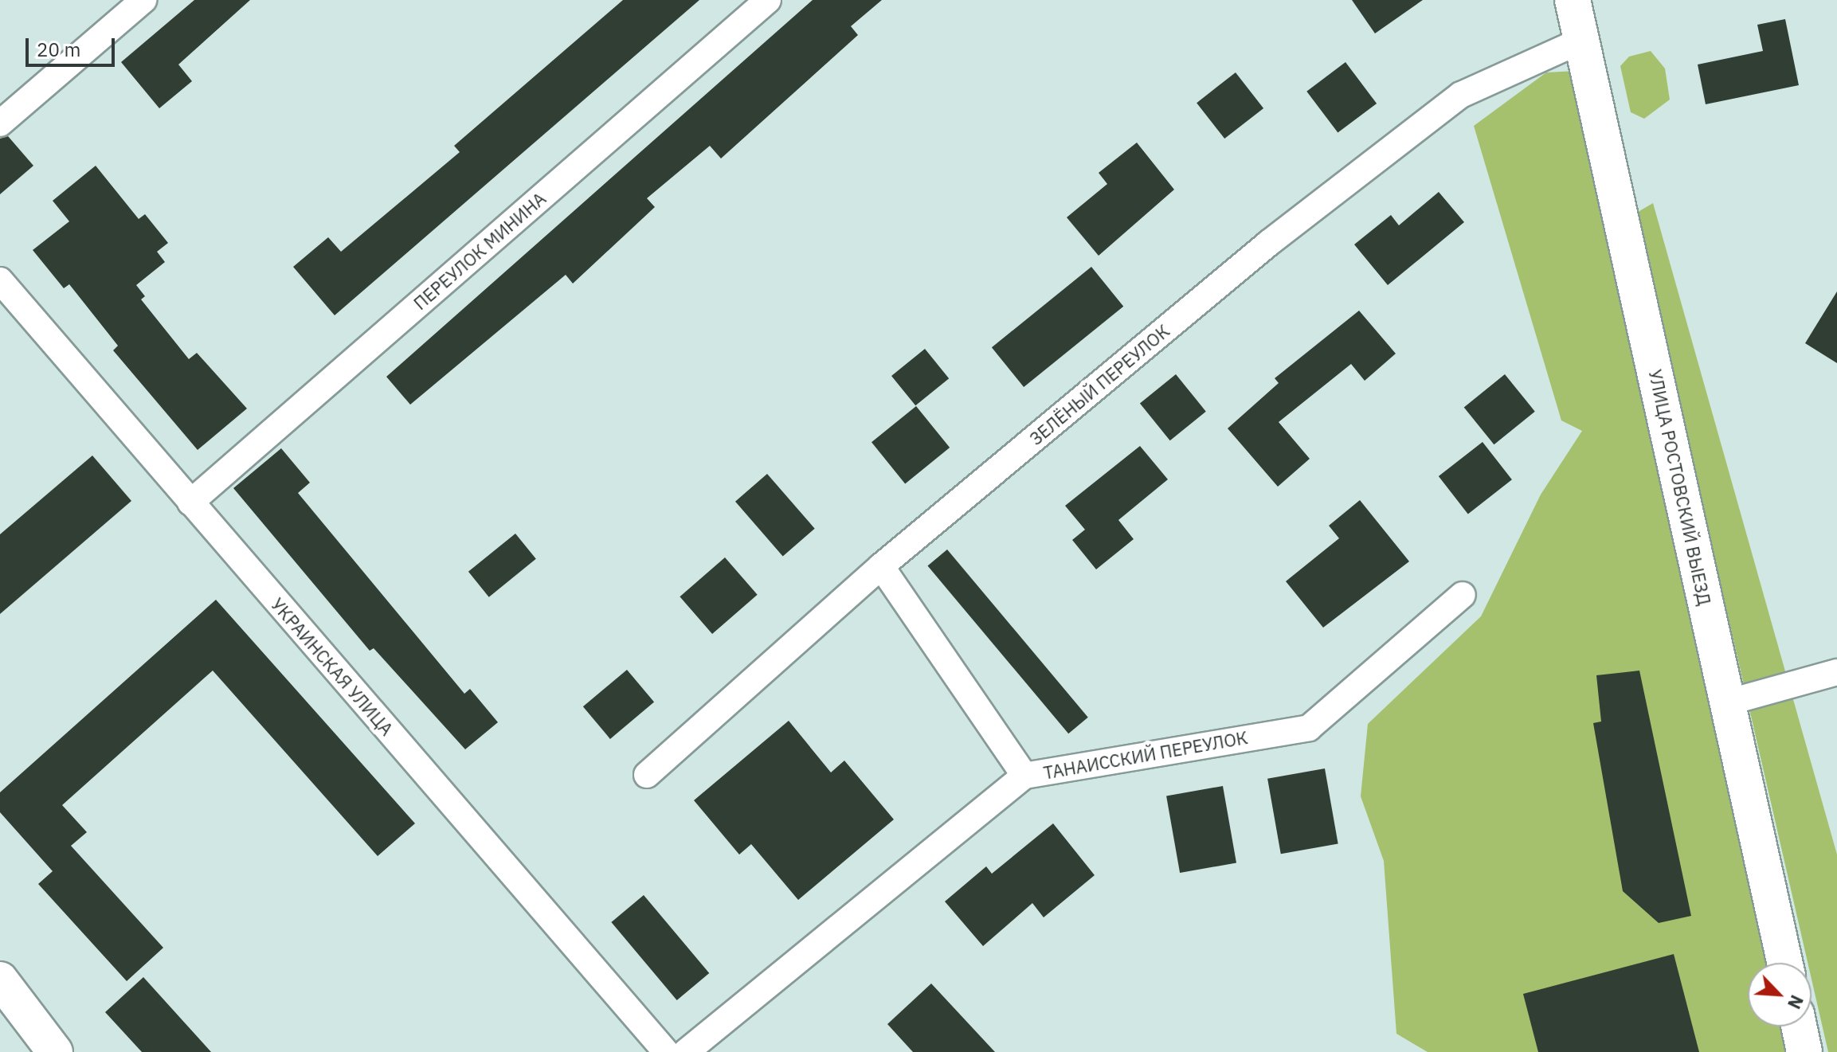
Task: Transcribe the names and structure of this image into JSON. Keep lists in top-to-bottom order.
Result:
{
  "streets": {
    "main road": ["УЛИЦА РОСТОВСКИЙ ВЫЕЗД"],
    "street": [
      "ПЕРЕУЛОК МИНИНА",
      "ЗЕЛЁНЫЙ ПЕРЕУЛОК",
      "УКРАИНСКАЯ УЛИЦА",
      "ТАНАИССКИЙ ПЕРЕУЛОК"
    ]
  },
  "crossings": [
    ["ПЕРЕУЛОК МИНИНА", "УКРАИНСКАЯ УЛИЦА"],
    ["ЗЕЛЁНЫЙ ПЕРЕУЛОК", "УЛИЦА РОСТОВСКИЙ ВЫЕЗД"]
  ],
  "scale_bar": "20 m",
  "north": "bottom right"
}
